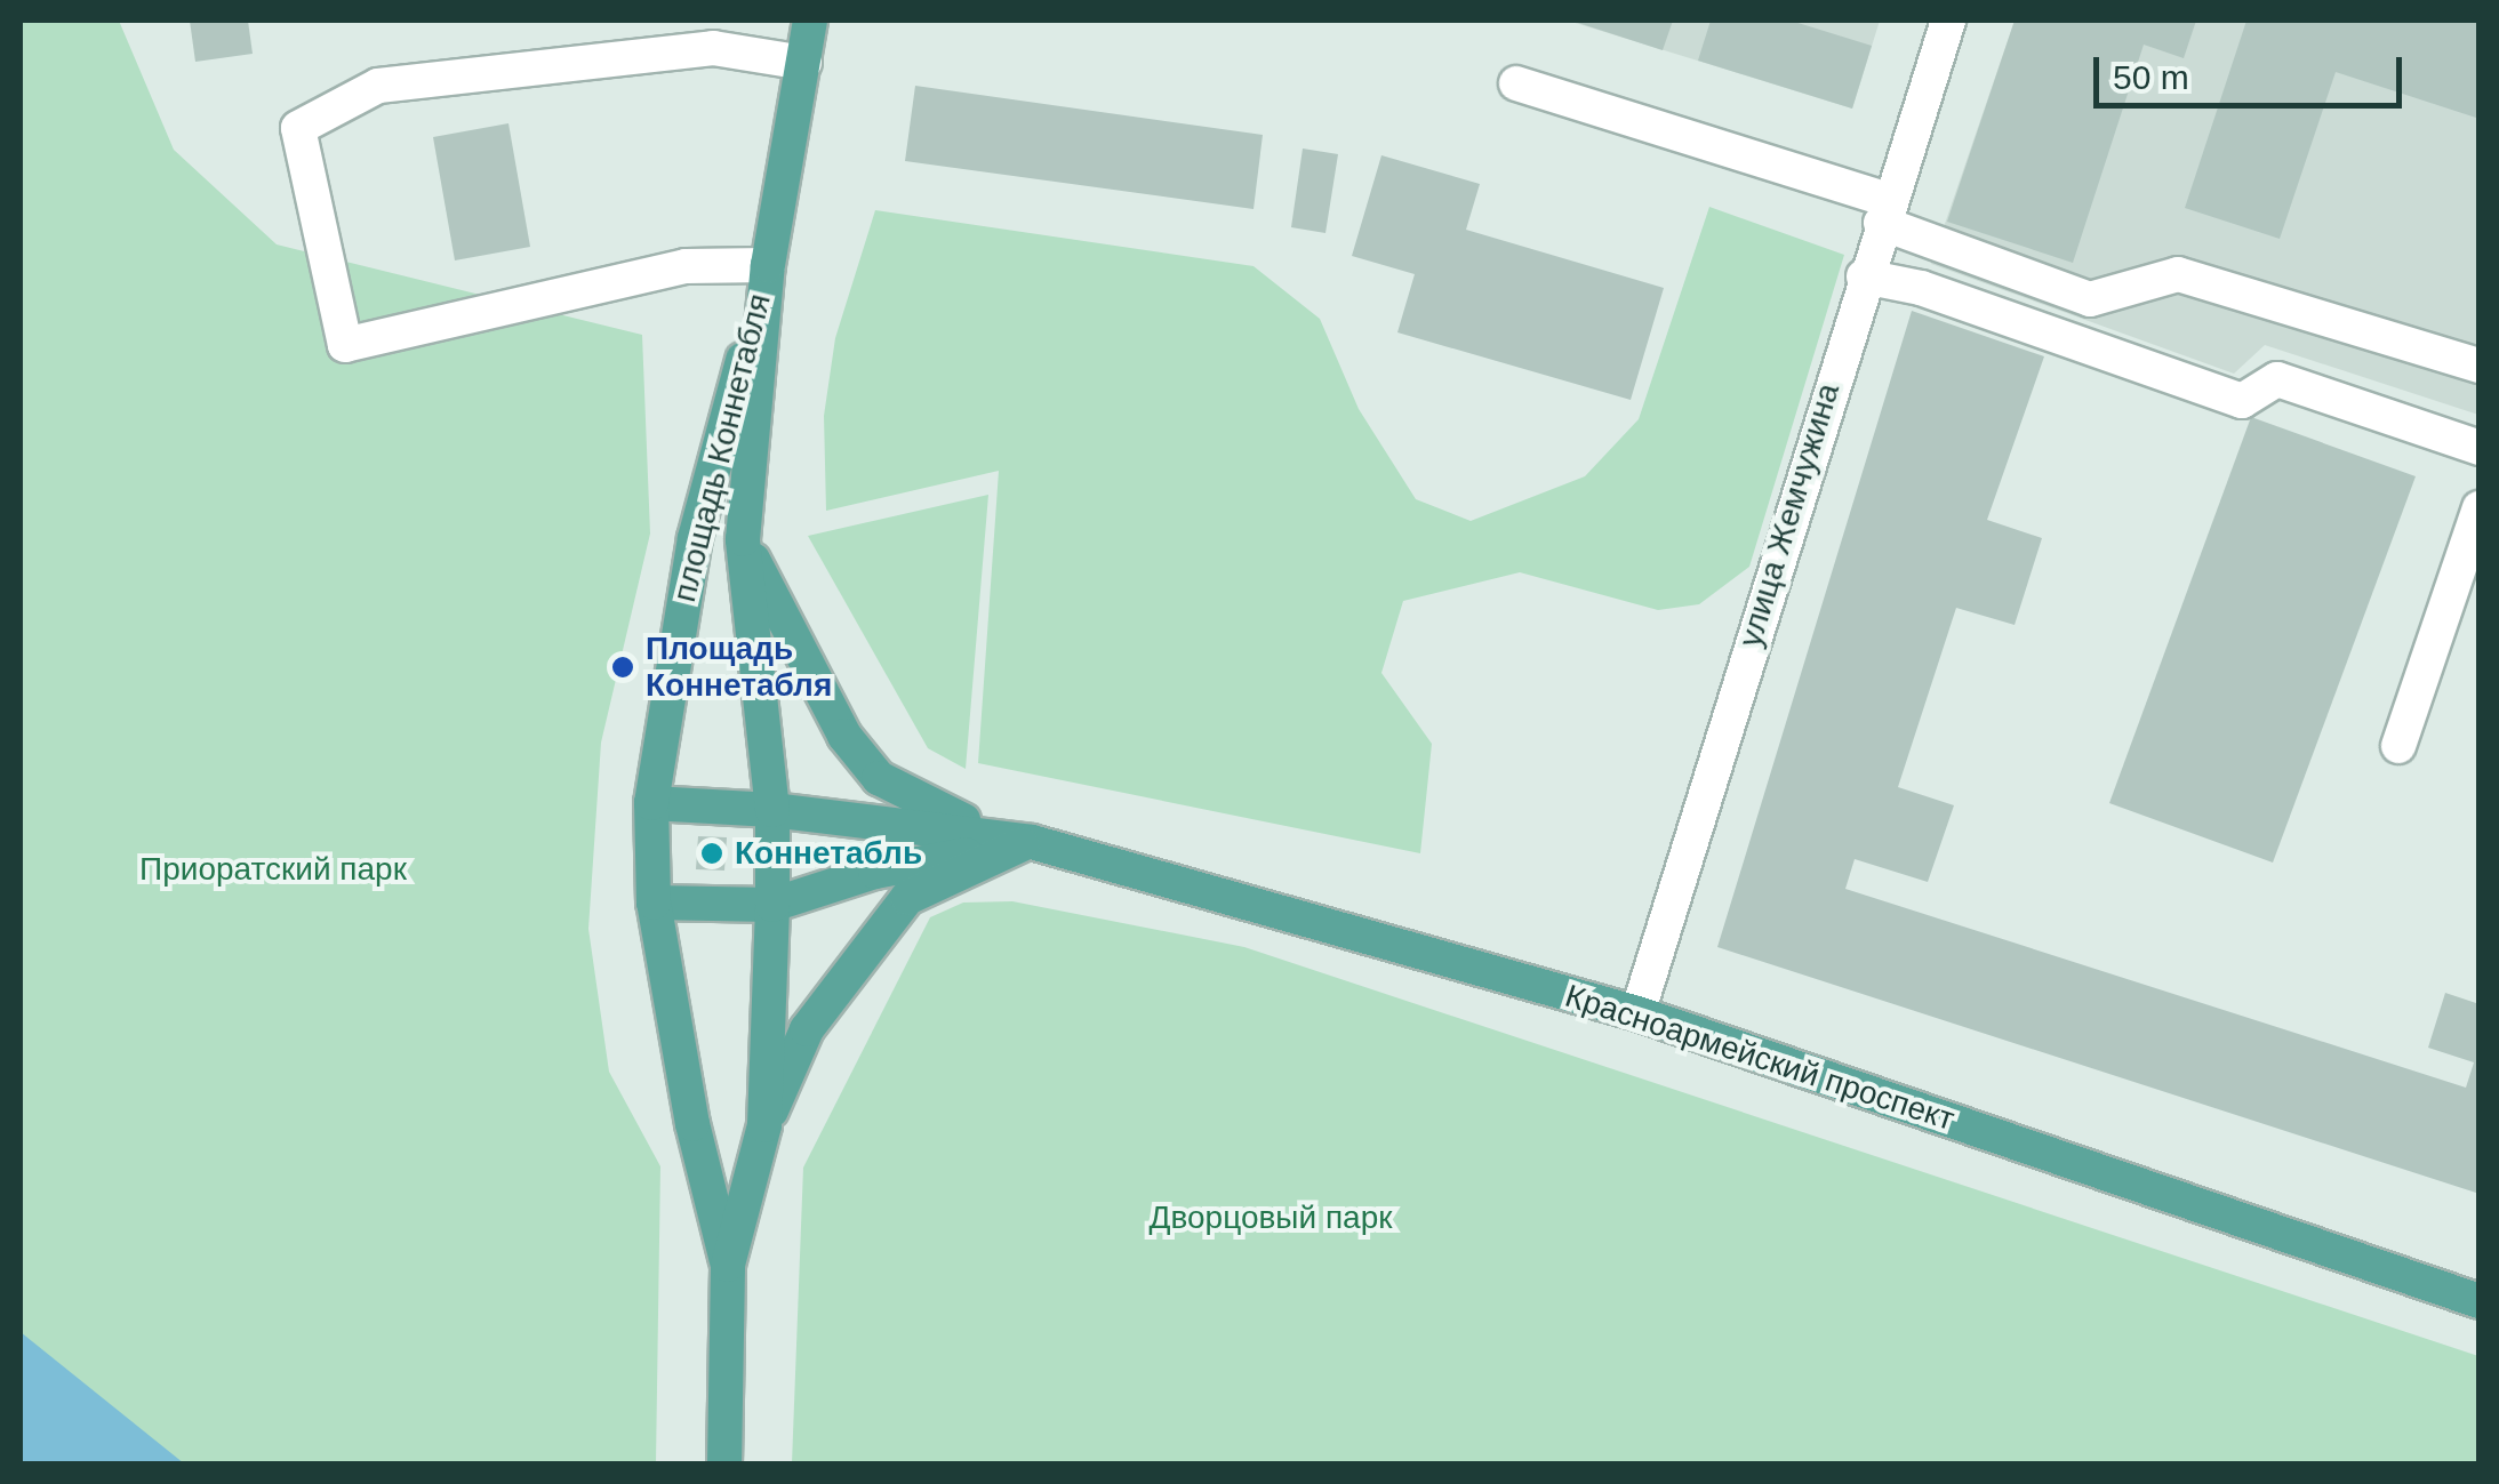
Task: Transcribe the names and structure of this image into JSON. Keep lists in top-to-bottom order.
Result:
{
  "streets": {
    "main road": ["площадь Коннетабля", "Красноармейский проспект"],
    "street": ["улица Жемчужина"]
  },
  "crossings": [
    ["площадь Коннетабля", "Красноармейский проспект"],
    ["улица Жемчужина", "Красноармейский проспект"]
  ],
  "parks": ["Приоратский парк", "Дворцовый парк"],
  "places": ["Площадь Коннетабля", "Коннетабль"],
  "scale_bar": "50 m"
}
